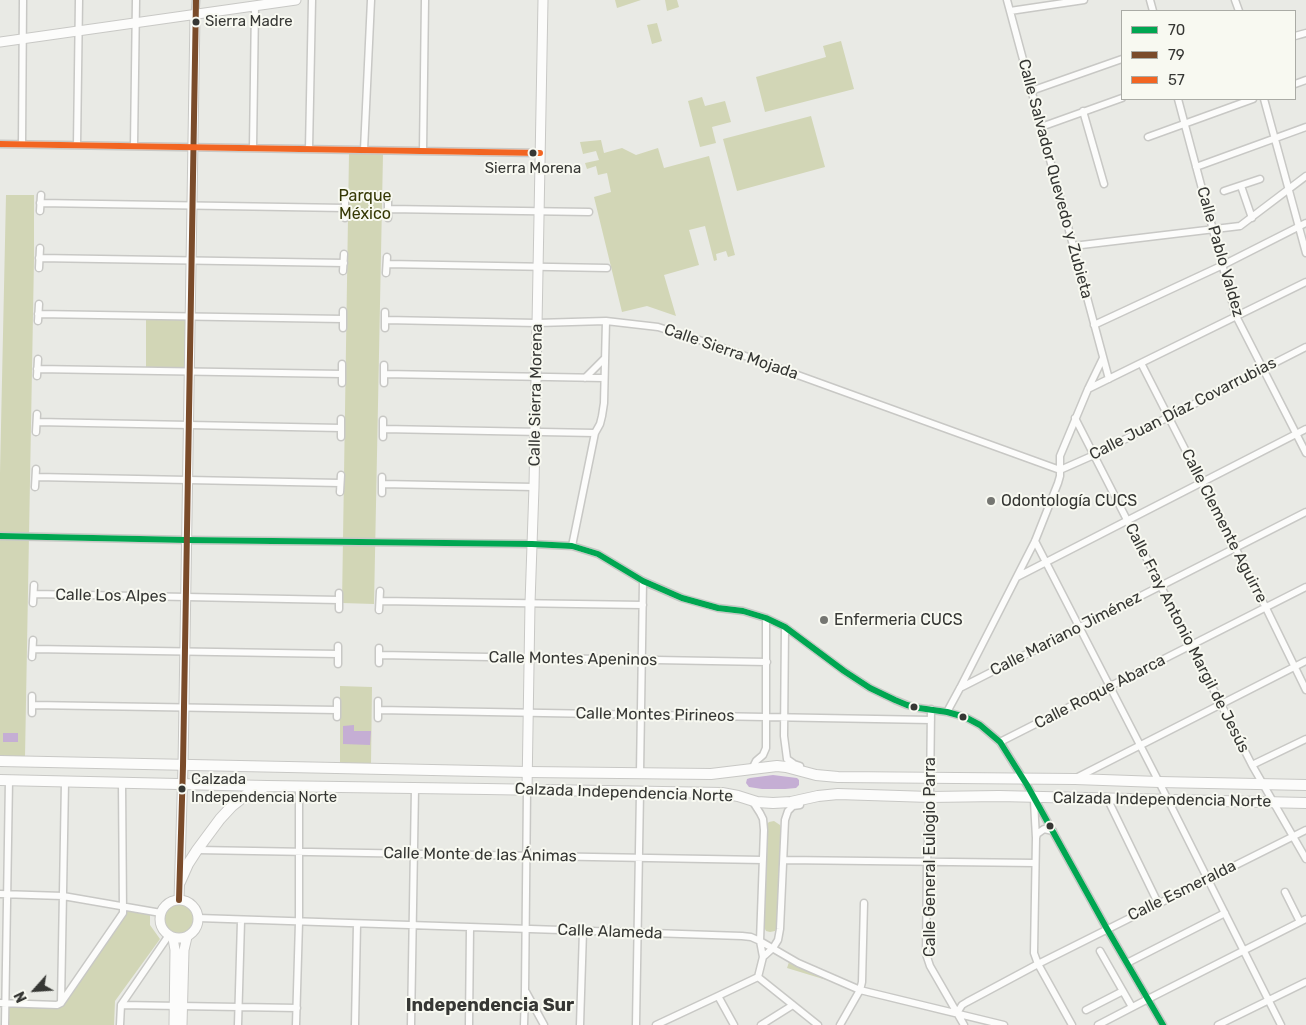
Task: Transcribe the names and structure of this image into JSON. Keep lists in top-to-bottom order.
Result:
{
  "streets": {
    "main road": ["Calzada Independencia Norte"],
    "street": [
      "Calle Salvador Quevedo y Zubieta",
      "Calle Pablo Valdez",
      "Calle Sierra Mojada",
      "Calle Sierra Morena",
      "Calle Juan Díaz Covarrubias",
      "Calle Clemente Aguirre",
      "Calle Los Alpes",
      "Calle Mariano Jiménez",
      "Calle Fray Antonio Margil de Jesús",
      "Calle Montes Apeninos",
      "Calle Roque Abarca",
      "Calle Montes Pirineos",
      "Calle Monte de las Ánimas",
      "Calle General Eulogio Parra",
      "Calle Esmeralda",
      "Calle Alameda"
    ]
  },
  "crossings": [
    ["Calle Pablo Valdez", "Calle Juan Díaz Covarrubias"],
    ["Calle Sierra Mojada", "Calle Sierra Morena"],
    ["Calle Sierra Mojada", "Calle Juan Díaz Covarrubias"],
    ["Calle Sierra Morena", "Calle Montes Apeninos"],
    ["Calle Sierra Morena", "Calle Montes Pirineos"],
    ["Calle Sierra Morena", "Calzada Independencia Norte"],
    ["Calle Juan Díaz Covarrubias", "Calle Clemente Aguirre"],
    ["Calle Juan Díaz Covarrubias", "Calle Fray Antonio Margil de Jesús"],
    ["Calle Clemente Aguirre", "Calle Mariano Jiménez"],
    ["Calle Clemente Aguirre", "Calle Roque Abarca"],
    ["Calle Mariano Jiménez", "Calle Fray Antonio Margil de Jesús"],
    ["Calle Fray Antonio Margil de Jesús", "Calle Roque Abarca"],
    ["Calle Fray Antonio Margil de Jesús", "Calzada Independencia Norte"],
    ["Calle Fray Antonio Margil de Jesús", "Calle Esmeralda"],
    ["Calle Montes Pirineos", "Calle General Eulogio Parra"],
    ["Calzada Independencia Norte", "Calle General Eulogio Parra"],
    ["Calle General Eulogio Parra", "Calle Esmeralda"],
    ["Calle General Eulogio Parra", "Calle Alameda"],
    ["Calle Esmeralda", "Calle Alameda"]
  ],
  "districts": ["Independencia Sur"],
  "parks": ["Parque México"],
  "places": [
    "Sierra Madre",
    "Sierra Morena",
    "Odontología CUCS",
    "Enfermeria CUCS",
    "Calzada Independencia Norte"
  ],
  "lines": ["transit line 79", "transit line 57", "transit line 70"],
  "legend": ["70", "79", "57"],
  "north": "bottom left"
}
